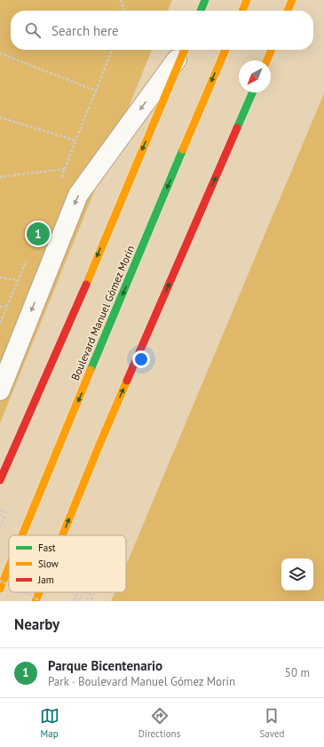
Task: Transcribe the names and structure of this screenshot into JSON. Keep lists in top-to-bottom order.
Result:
{
  "streets": {
    "main road": ["Boulevard Manuel Gómez Morín"]
  },
  "legend": ["Fast", "Slow", "Jam"],
  "north": "bottom left",
  "page": {
    "search": "Search here",
    "pins": "1",
    "heading": "Nearby",
    "list": [
      {
        "mark": "1",
        "name": "Parque Bicentenario",
        "note": "Park · Boulevard Manuel Gómez Morín",
        "value": "50 m"
      }
    ],
    "nav": ["Map", "Directions", "Saved"]
  }
}
